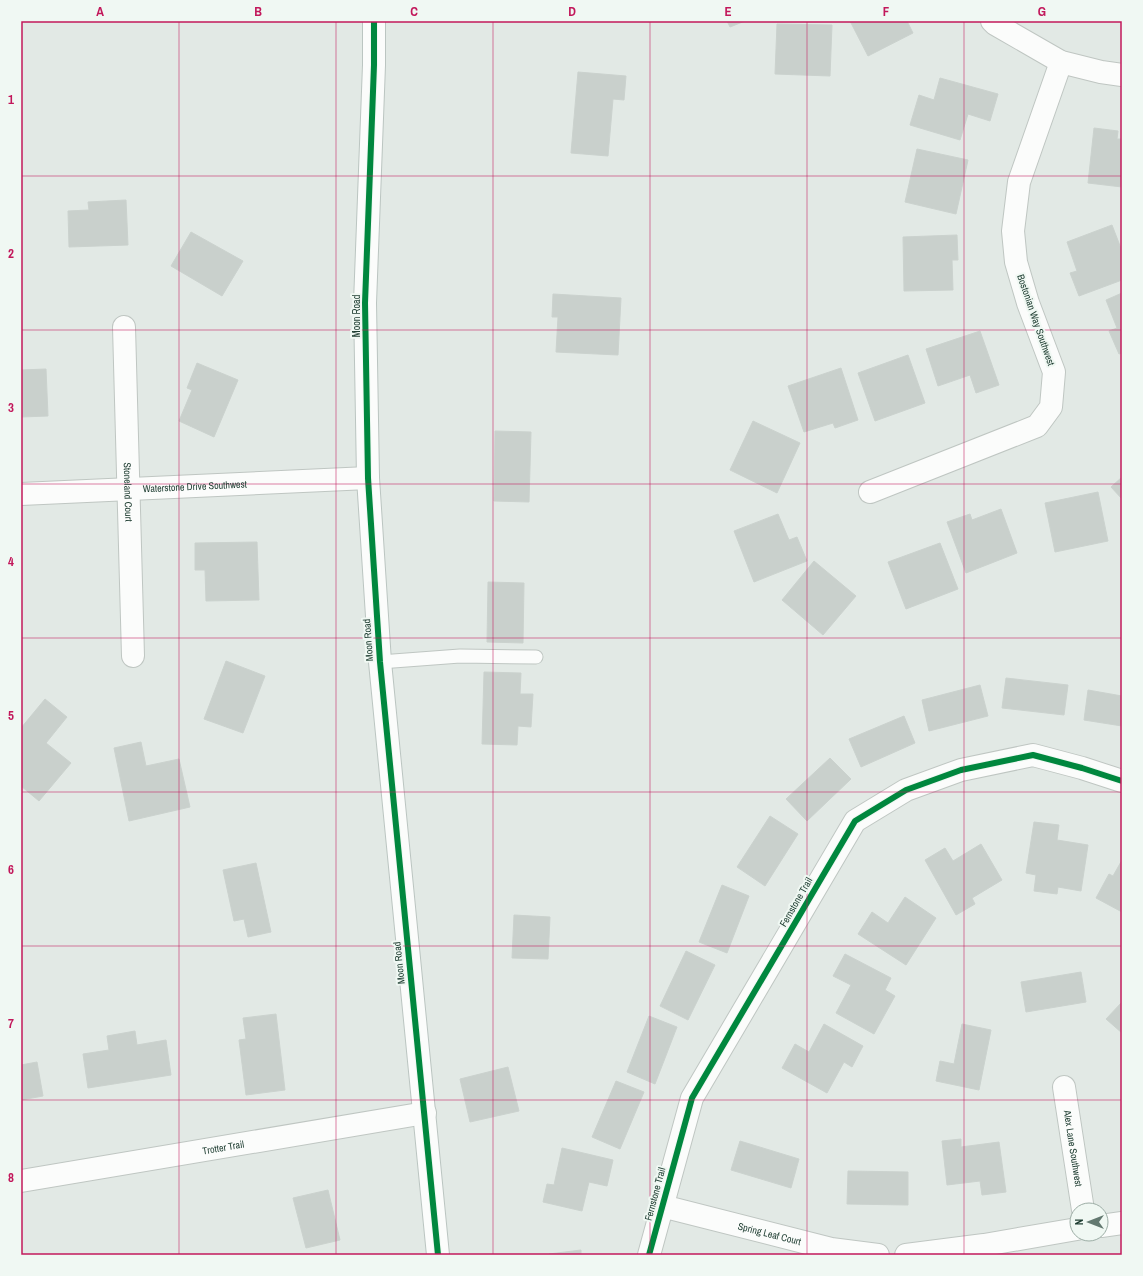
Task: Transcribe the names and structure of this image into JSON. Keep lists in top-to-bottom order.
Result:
{
  "streets": {
    "street": [
      "Moon Road",
      "Bostonian Way Southwest",
      "Waterstone Drive Southwest",
      "Stoneland Court",
      "Fernstone Trail",
      "Trotter Trail",
      "Alex Lane Southwest",
      "Spring Leaf Court"
    ]
  },
  "crossings": [
    ["Moon Road", "Waterstone Drive Southwest"],
    ["Moon Road", "Trotter Trail"],
    ["Waterstone Drive Southwest", "Stoneland Court"],
    ["Fernstone Trail", "Spring Leaf Court"]
  ],
  "north": "left",
  "grid": {
    "columns": [
      "A",
      "B",
      "C",
      "D",
      "E",
      "F",
      "G"
    ],
    "rows": [
      "1",
      "2",
      "3",
      "4",
      "5",
      "6",
      "7",
      "8"
    ]
  }
}
